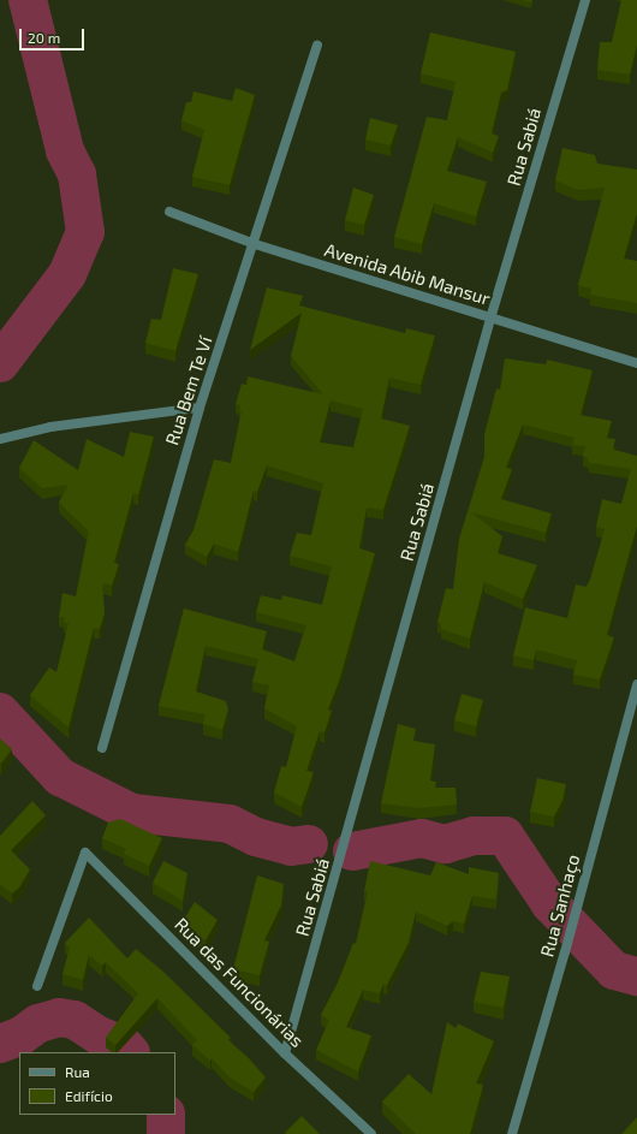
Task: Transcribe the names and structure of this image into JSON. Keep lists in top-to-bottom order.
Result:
{
  "streets": {
    "street": [
      "Rua Sabiá",
      "Avenida Abib Mansur",
      "Rua Bem Te Ví",
      "Rua Sanhaço",
      "Rua das Funcionárias"
    ]
  },
  "crossings": [
    ["Rua Sabiá", "Avenida Abib Mansur"],
    ["Rua Sabiá", "Rua das Funcionárias"],
    ["Avenida Abib Mansur", "Rua Bem Te Ví"]
  ],
  "legend": ["Rua", "Edifício"],
  "scale_bar": "20 m"
}
